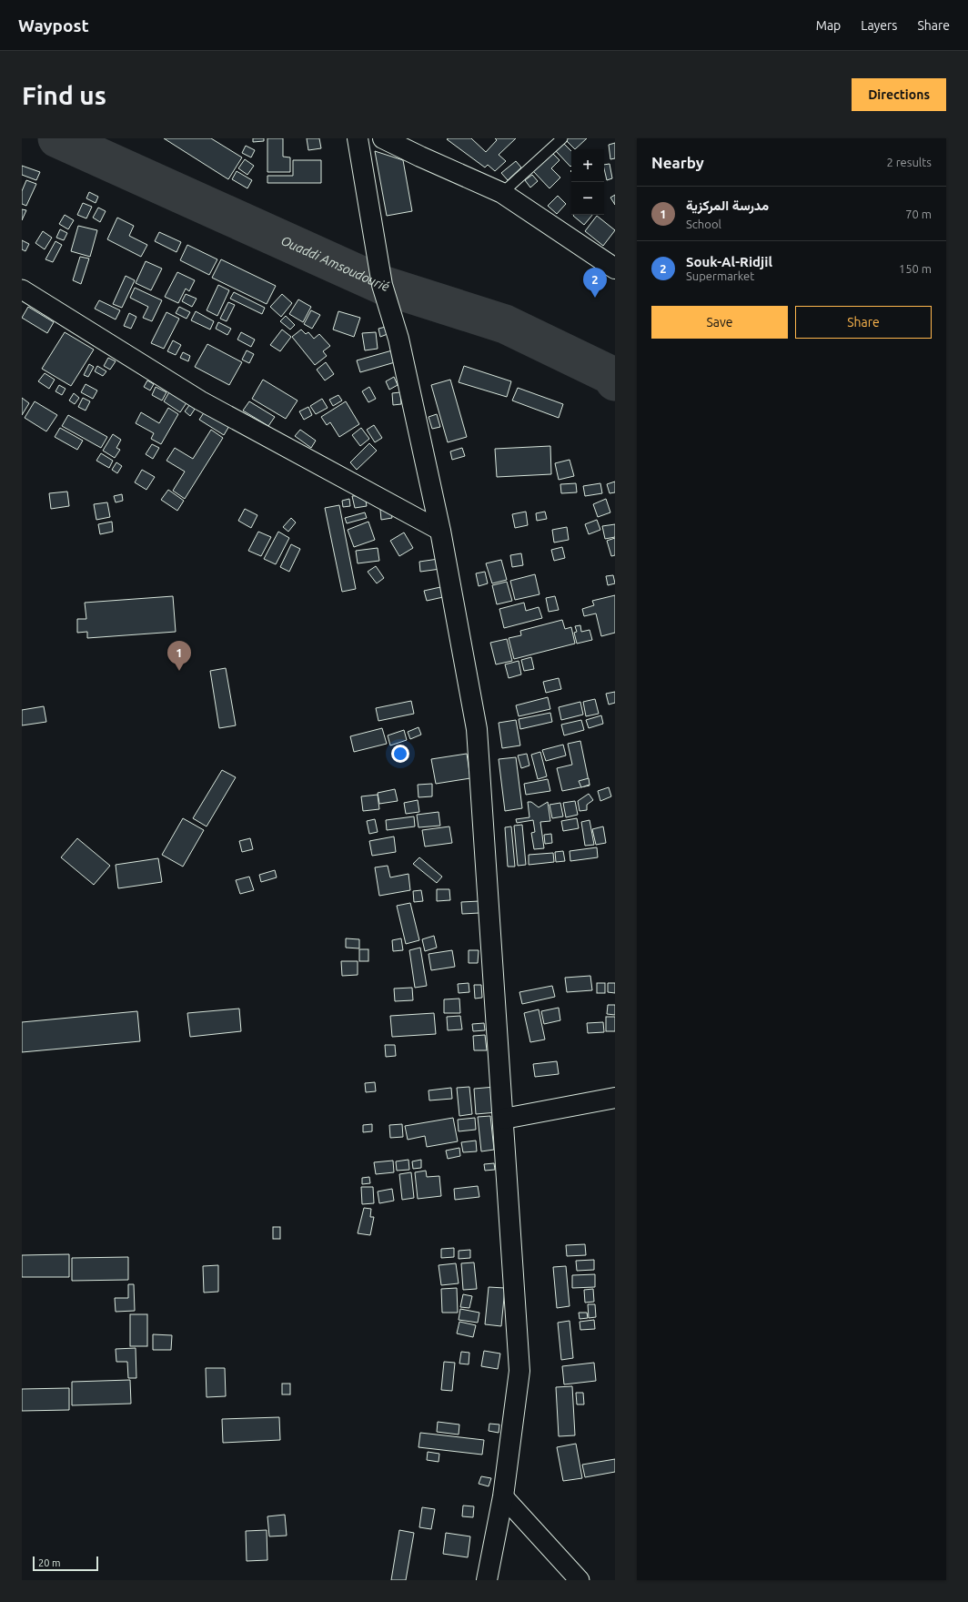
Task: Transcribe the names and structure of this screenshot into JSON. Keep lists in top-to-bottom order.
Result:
{
  "water": ["Ouaddi Amsoudourié"],
  "scale_bar": "20 m",
  "page": {
    "header": "Waypost",
    "nav": ["Map", "Layers", "Share"],
    "buttons": [
      "Directions",
      ["Save", "Share"]
    ],
    "title": "Find us",
    "heading": ["Nearby", "2 results"],
    "map_buttons": ["+", "−"],
    "list": [
      {
        "mark": "1",
        "name": "مدرسة المركزية",
        "note": "School",
        "value": "70 m"
      },
      {
        "mark": "2",
        "name": "Souk-Al-Ridjil",
        "note": "Supermarket",
        "value": "150 m"
      }
    ],
    "pins": ["2", "1"],
    "scale": "20 m"
  }
}
